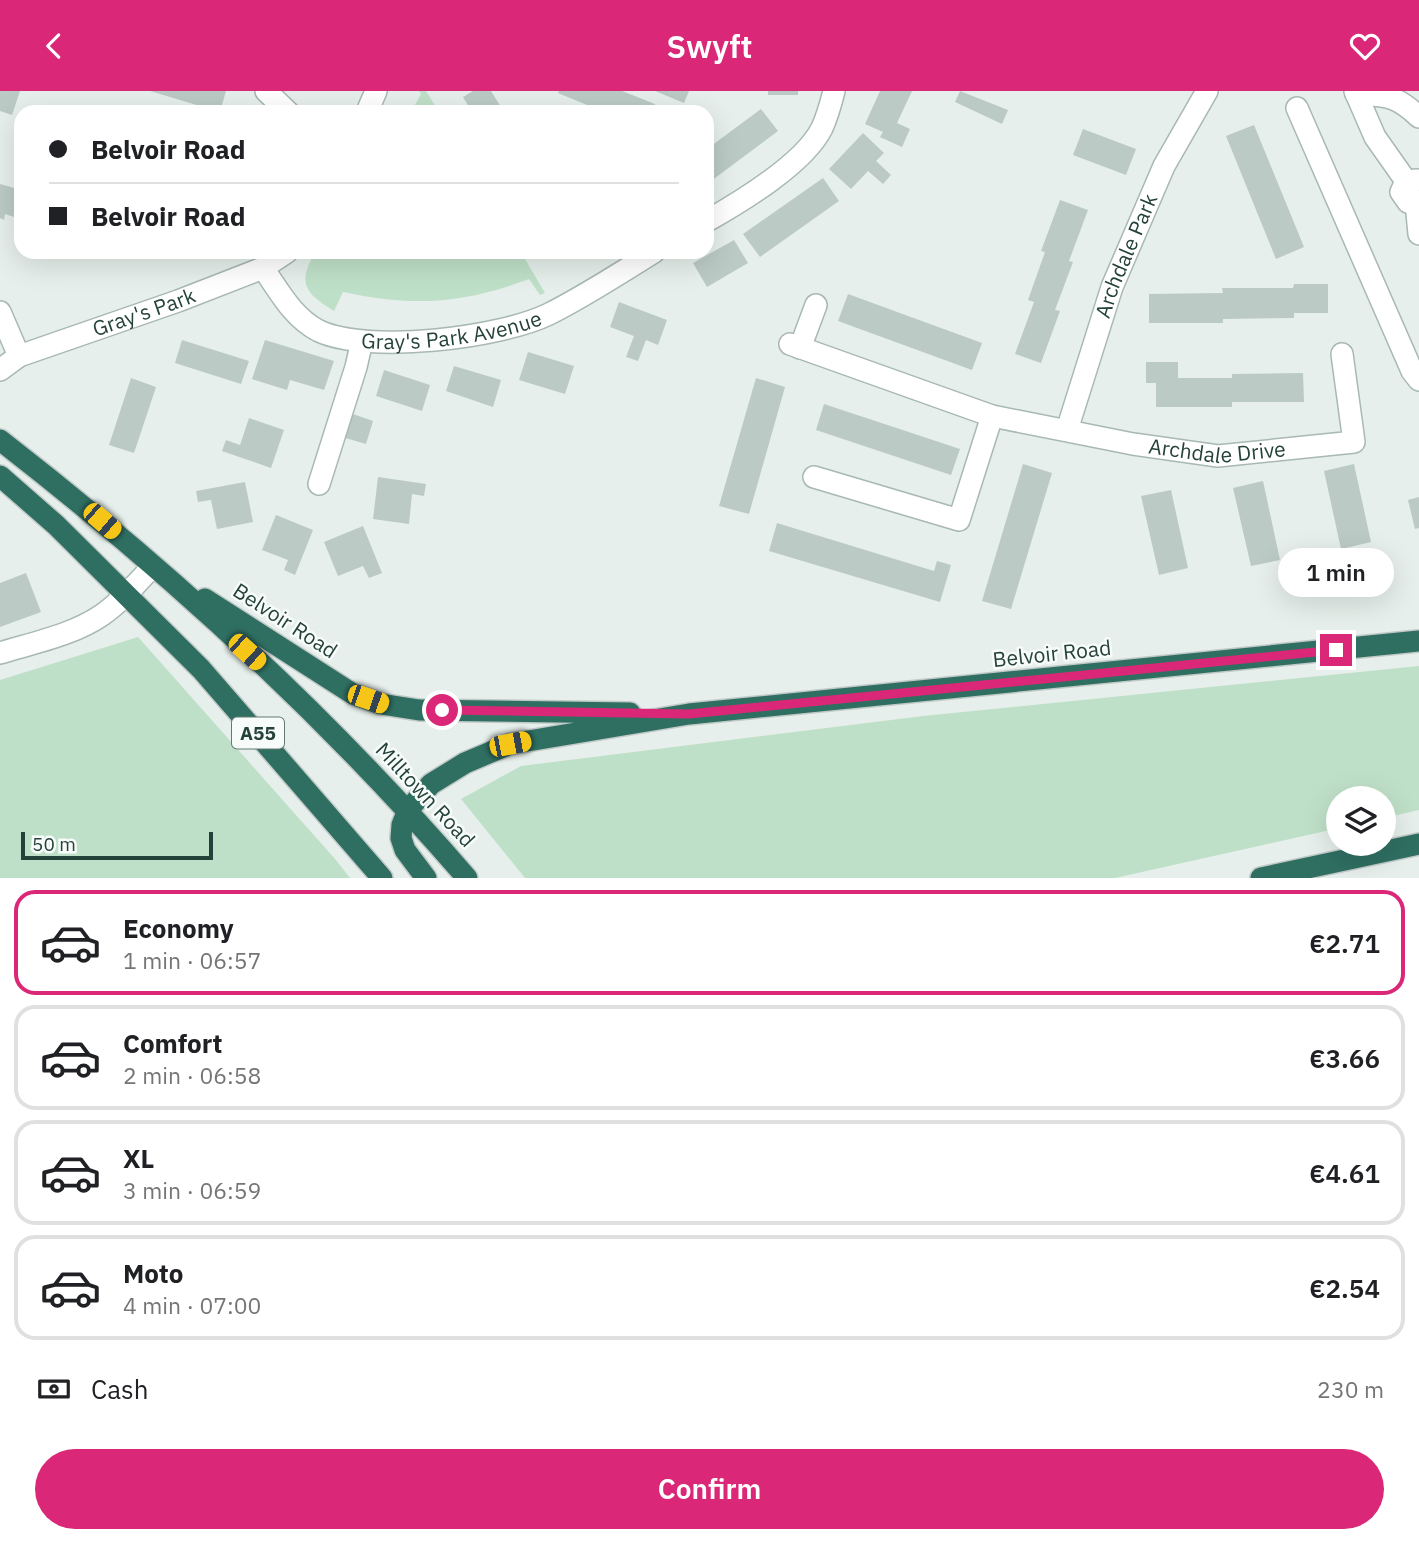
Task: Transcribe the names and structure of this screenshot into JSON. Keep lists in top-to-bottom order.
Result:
{
  "streets": {
    "highway": ["Belvoir Road", "A55", "Milltown Road"],
    "street": [
      "Archdale Park",
      "Gray's Park",
      "Gray's Park Avenue",
      "Archdale Drive"
    ]
  },
  "crossings": [
    ["Archdale Park", "Archdale Drive"],
    ["Gray's Park", "Gray's Park Avenue"],
    ["Belvoir Road", "Milltown Road"]
  ],
  "scale_bar": "50 m",
  "page": {
    "header": "Swyft",
    "banner": ["Belvoir Road", "Belvoir Road"],
    "bubble": "1 min",
    "scale": "50 m",
    "list": [
      {
        "name": "Economy",
        "note": "1 min · 06:57",
        "value": "€2.71"
      },
      {
        "name": "Comfort",
        "note": "2 min · 06:58",
        "value": "€3.66"
      },
      {
        "name": "XL",
        "note": "3 min · 06:59",
        "value": "€4.61"
      },
      {
        "name": "Moto",
        "note": "4 min · 07:00",
        "value": "€2.54"
      }
    ],
    "pay": ["Cash", "230 m"],
    "buttons": "Confirm"
  }
}
